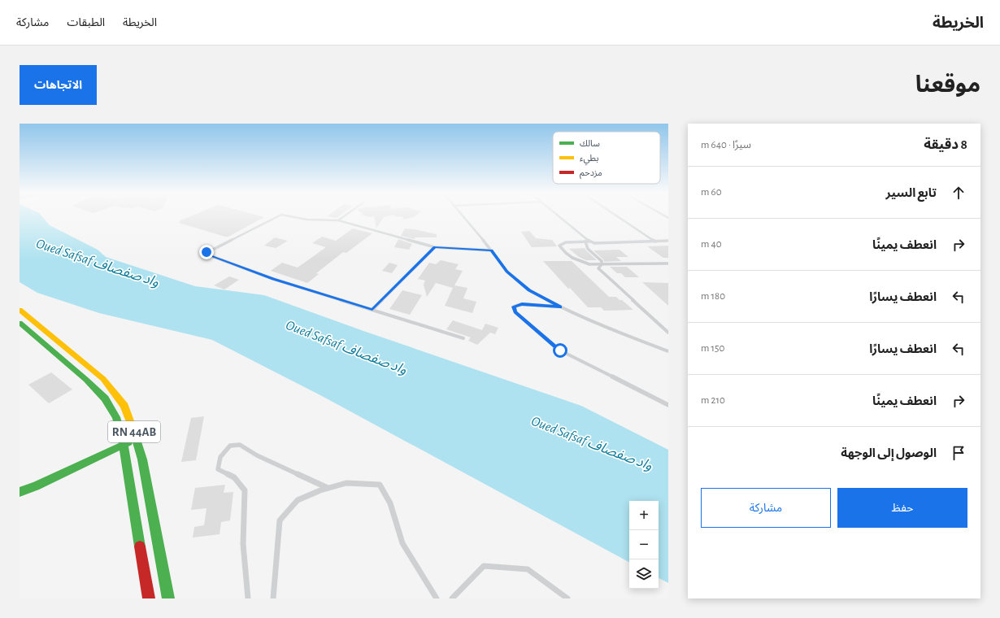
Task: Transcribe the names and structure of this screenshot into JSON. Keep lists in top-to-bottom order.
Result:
{
  "streets": {
    "main road": ["RN 44AB"]
  },
  "water": ["Oued Safsaf واد صفصاف"],
  "legend": ["سالك", "بطيء", "مزدحم"],
  "page": {
    "header": "الخريطة",
    "nav": ["الخريطة", "الطبقات", "مشاركة"],
    "title": "موقعنا",
    "buttons": [
      "الاتجاهات",
      ["حفظ", "مشاركة"]
    ],
    "heading": ["8 دقيقة", "سيرًا · 640 m"],
    "list": [
      ["تابع السير", "60 m"],
      ["انعطف يمينًا", "40 m"],
      ["انعطف يسارًا", "180 m"],
      ["انعطف يسارًا", "150 m"],
      ["انعطف يمينًا", "210 m"],
      "الوصول إلى الوجهة"
    ],
    "map_buttons": ["+", "−"]
  }
}
